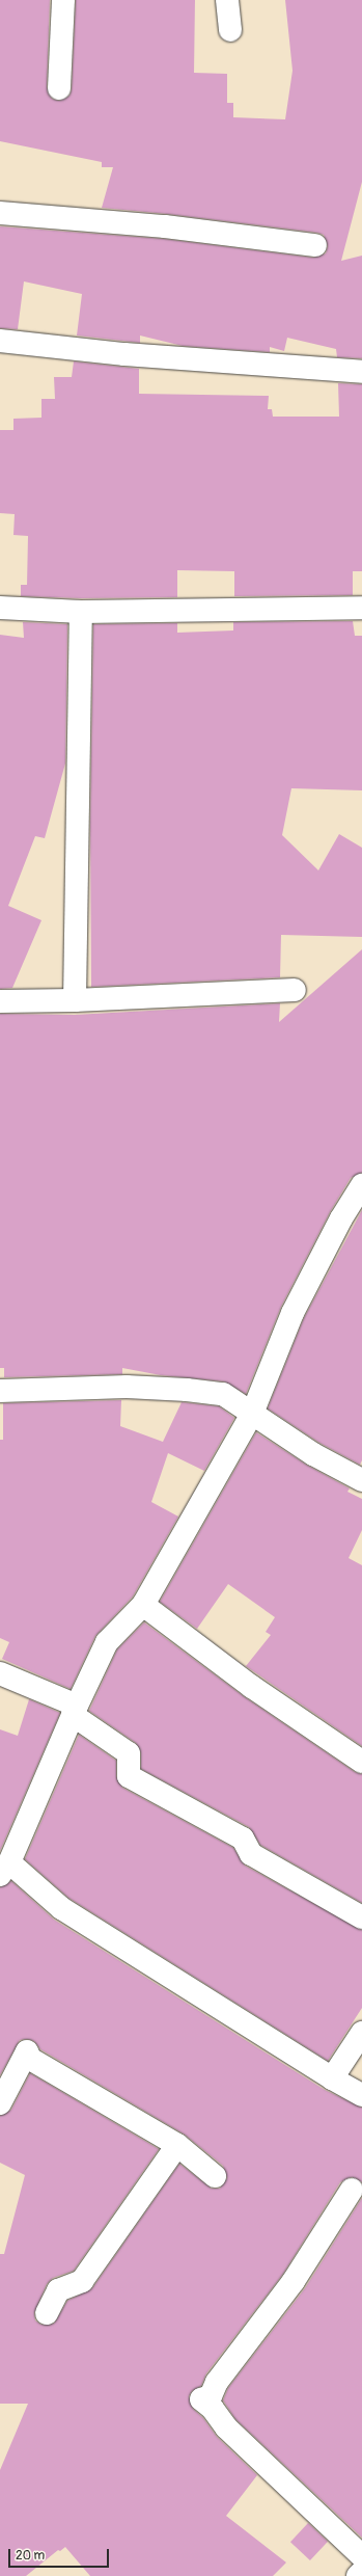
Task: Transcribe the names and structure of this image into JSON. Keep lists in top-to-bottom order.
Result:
{
  "scale_bar": "20 m"
}
